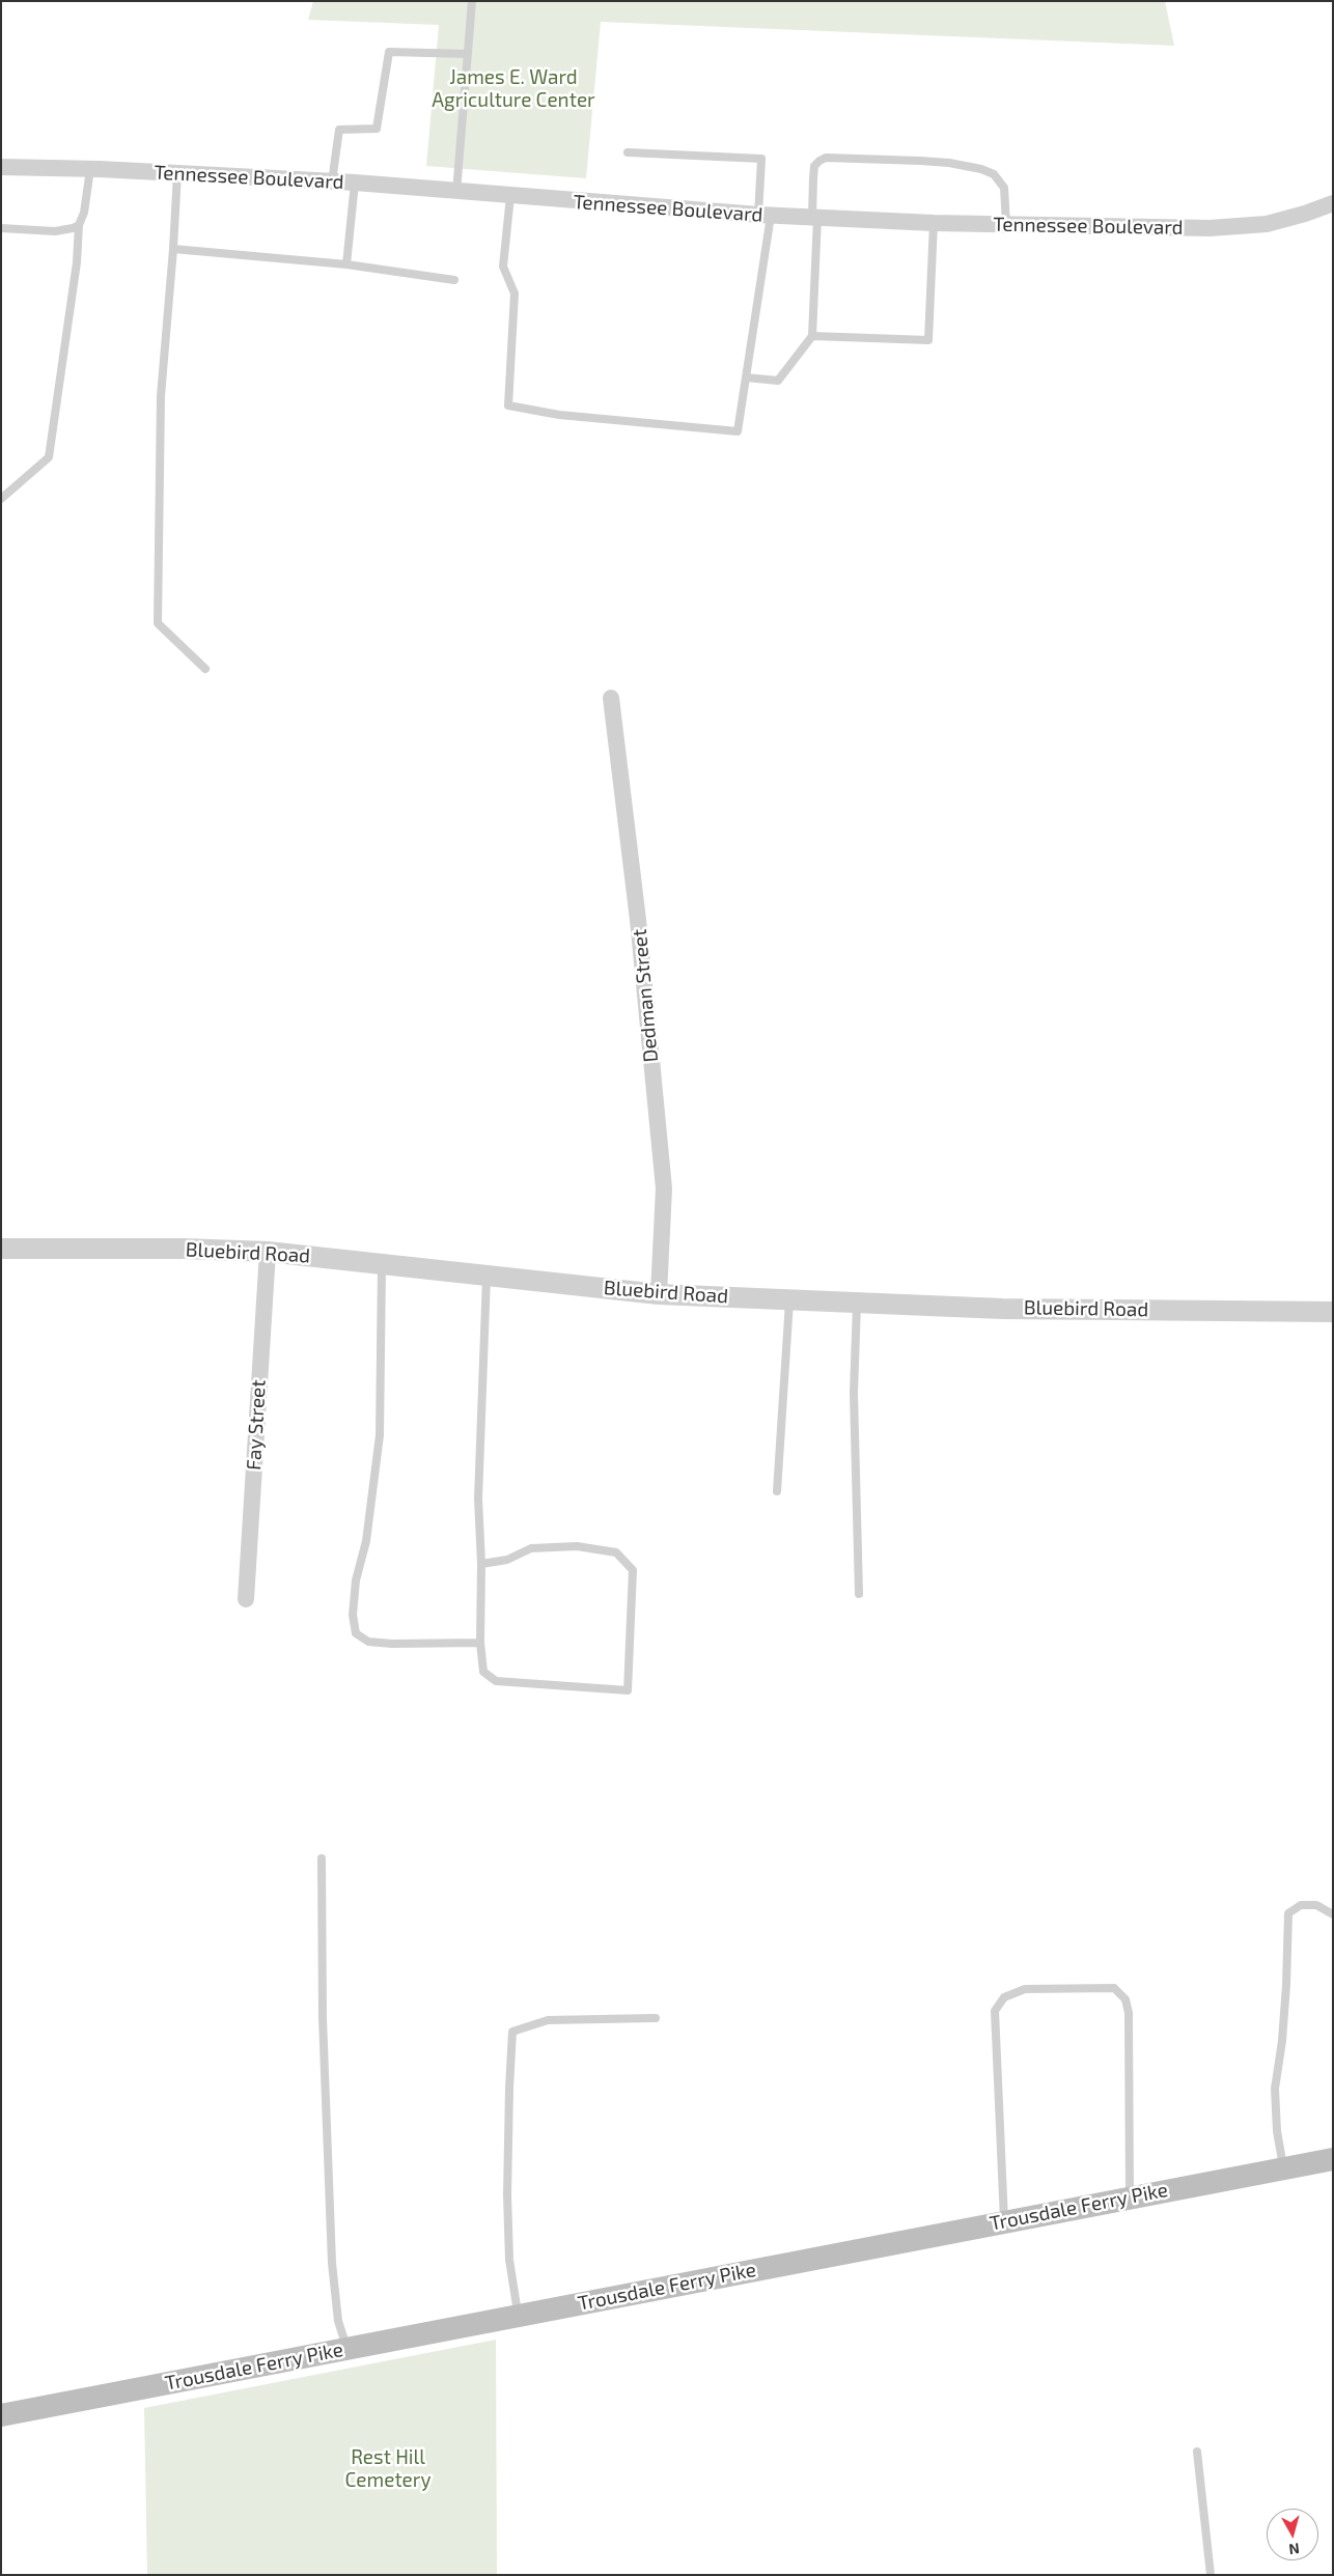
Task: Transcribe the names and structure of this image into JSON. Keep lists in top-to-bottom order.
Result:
{
  "streets": {
    "main road": ["Trousdale Ferry Pike"],
    "street": [
      "Tennessee Boulevard",
      "Dedman Street",
      "Bluebird Road",
      "Fay Street"
    ]
  },
  "crossings": [
    ["Dedman Street", "Bluebird Road"],
    ["Bluebird Road", "Fay Street"]
  ],
  "parks": ["James E. Ward Agriculture Center", "Rest Hill Cemetery"],
  "north": "bottom"
}
